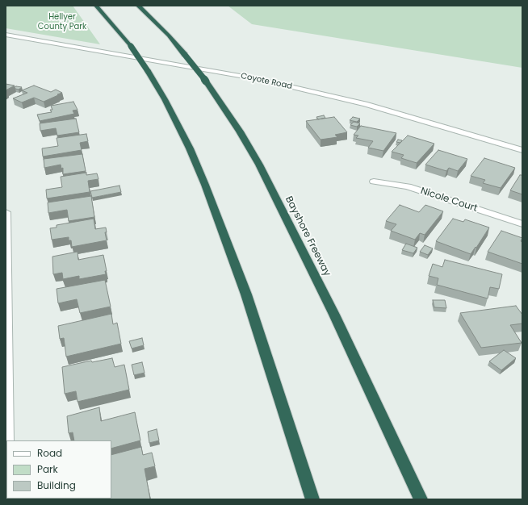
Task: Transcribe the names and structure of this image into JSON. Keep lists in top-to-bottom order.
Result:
{
  "streets": {
    "highway": ["Bayshore Freeway"],
    "street": ["Coyote Road", "Nicole Court"]
  },
  "parks": ["Hellyer County Park"],
  "legend": ["Road", "Park", "Building"]
}
